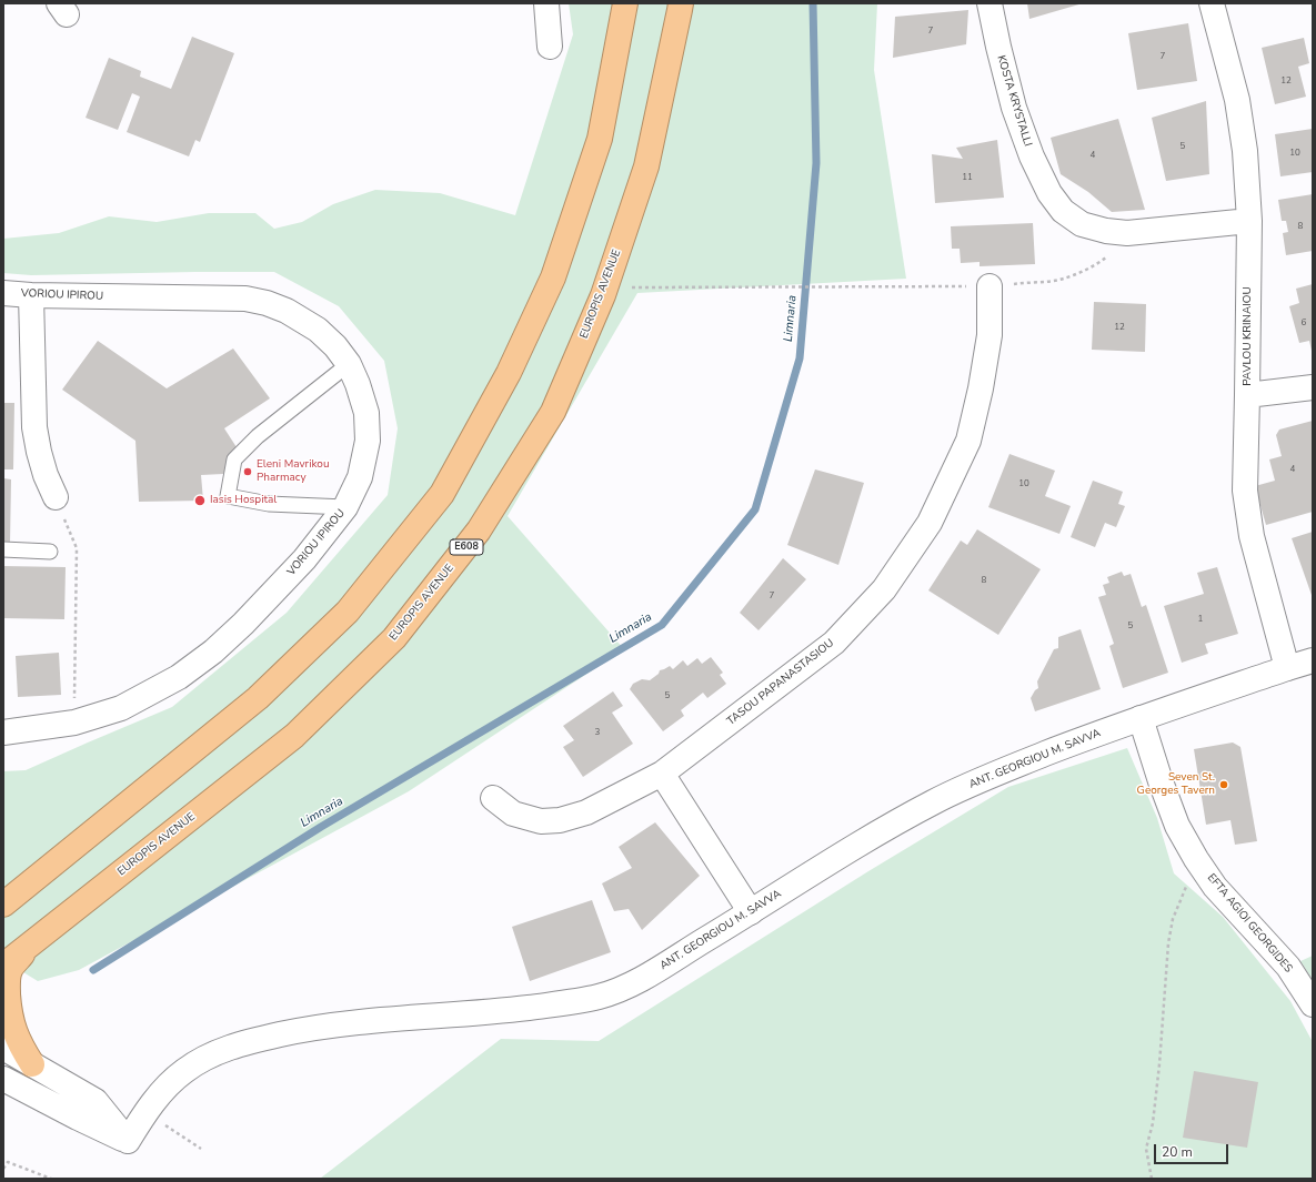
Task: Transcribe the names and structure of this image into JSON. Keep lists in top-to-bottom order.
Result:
{
  "streets": {
    "highway": ["EUROPIS AVENUE", "E608"],
    "street": [
      "KOSTA KRYSTALLI",
      "VORIOU IPIROU",
      "PAVLOU KRINAIOU",
      "TASOU PAPANASTASIOU",
      "ANT. GEORGIOU M. SAVVA",
      "EFTA AGIOI GEORGIDES"
    ]
  },
  "crossings": [
    ["KOSTA KRYSTALLI", "PAVLOU KRINAIOU"],
    ["PAVLOU KRINAIOU", "ANT. GEORGIOU M. SAVVA"],
    ["ANT. GEORGIOU M. SAVVA", "EFTA AGIOI GEORGIDES"]
  ],
  "water": ["Limnaria"],
  "places": ["Eleni Mavrikou Pharmacy", "Iasis Hospital", "Seven St. Georges Tavern"],
  "house_numbers": [
    "7",
    "7",
    "12",
    "5",
    "10",
    "4",
    "11",
    "8",
    "6",
    "12",
    "4",
    "10",
    "8",
    "7",
    "1",
    "5",
    "5",
    "3"
  ],
  "scale_bar": "20 m"
}
